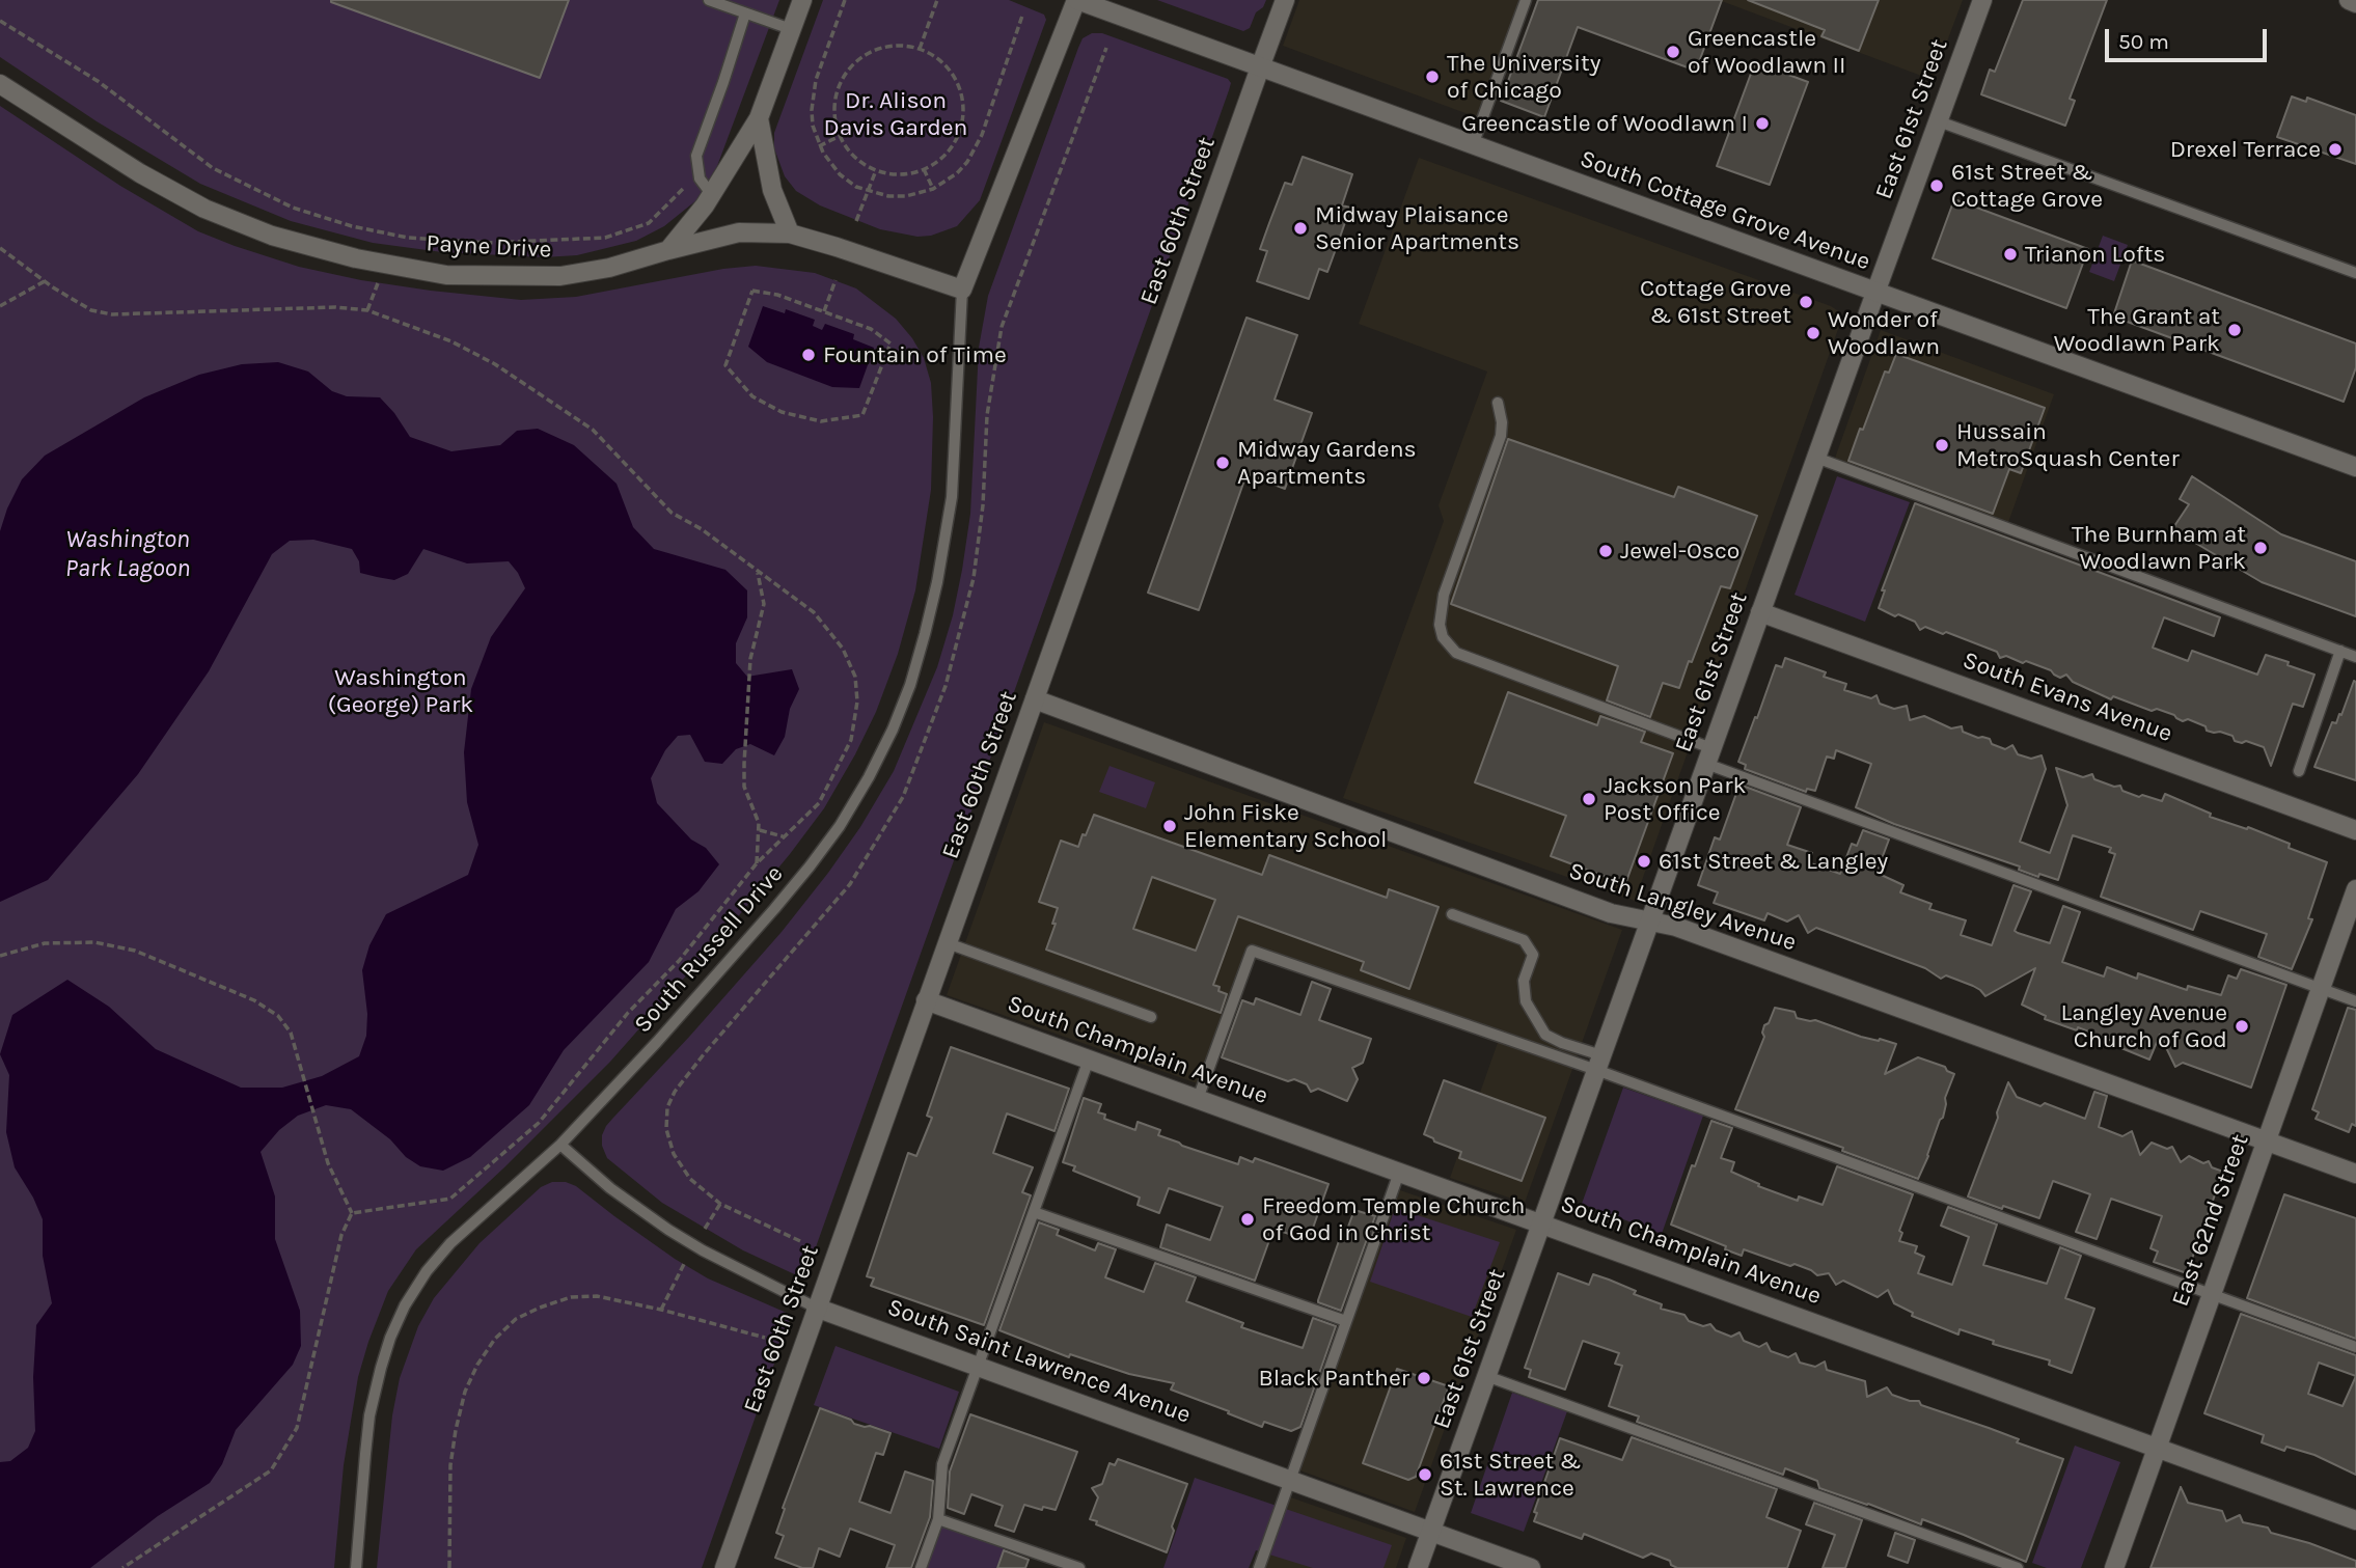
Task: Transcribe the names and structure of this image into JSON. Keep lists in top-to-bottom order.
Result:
{
  "streets": {
    "street": [
      "East 61st Street",
      "South Cottage Grove Avenue",
      "East 60th Street",
      "Payne Drive",
      "South Evans Avenue",
      "South Langley Avenue",
      "South Champlain Avenue",
      "East 62nd Street",
      "South Saint Lawrence Avenue"
    ],
    "lane": ["South Russell Drive"]
  },
  "crossings": [
    ["East 61st Street", "South Cottage Grove Avenue"],
    ["East 61st Street", "South Evans Avenue"],
    ["East 61st Street", "South Langley Avenue"],
    ["East 61st Street", "South Champlain Avenue"],
    ["East 61st Street", "South Saint Lawrence Avenue"],
    ["South Cottage Grove Avenue", "East 60th Street"],
    ["East 60th Street", "South Langley Avenue"],
    ["East 60th Street", "South Champlain Avenue"],
    ["East 60th Street", "South Saint Lawrence Avenue"],
    ["Payne Drive", "South Russell Drive"],
    ["South Langley Avenue", "East 62nd Street"],
    ["South Russell Drive", "South Saint Lawrence Avenue"],
    ["South Champlain Avenue", "East 62nd Street"]
  ],
  "water": ["Washington Park Lagoon"],
  "parks": ["Dr. Alison Davis Garden", "Washington (George) Park"],
  "places": [
    "Greencastle of Woodlawn II",
    "The University of Chicago",
    "Greencastle of Woodlawn I",
    "Drexel Terrace",
    "61st Street & Cottage Grove",
    "Midway Plaisance Senior Apartments",
    "Trianon Lofts",
    "Cottage Grove & 61st Street",
    "The Grant at Woodlawn Park",
    "Wonder of Woodlawn",
    "Fountain of Time",
    "Hussain MetroSquash Center",
    "Midway Gardens Apartments",
    "The Burnham at Woodlawn Park",
    "Jewel-Osco",
    "Jackson Park Post Office",
    "John Fiske Elementary School",
    "61st Street & Langley",
    "Langley Avenue Church of God",
    "Freedom Temple Church of God in Christ",
    "Black Panther",
    "61st Street & St. Lawrence"
  ],
  "scale_bar": "50 m"
}
